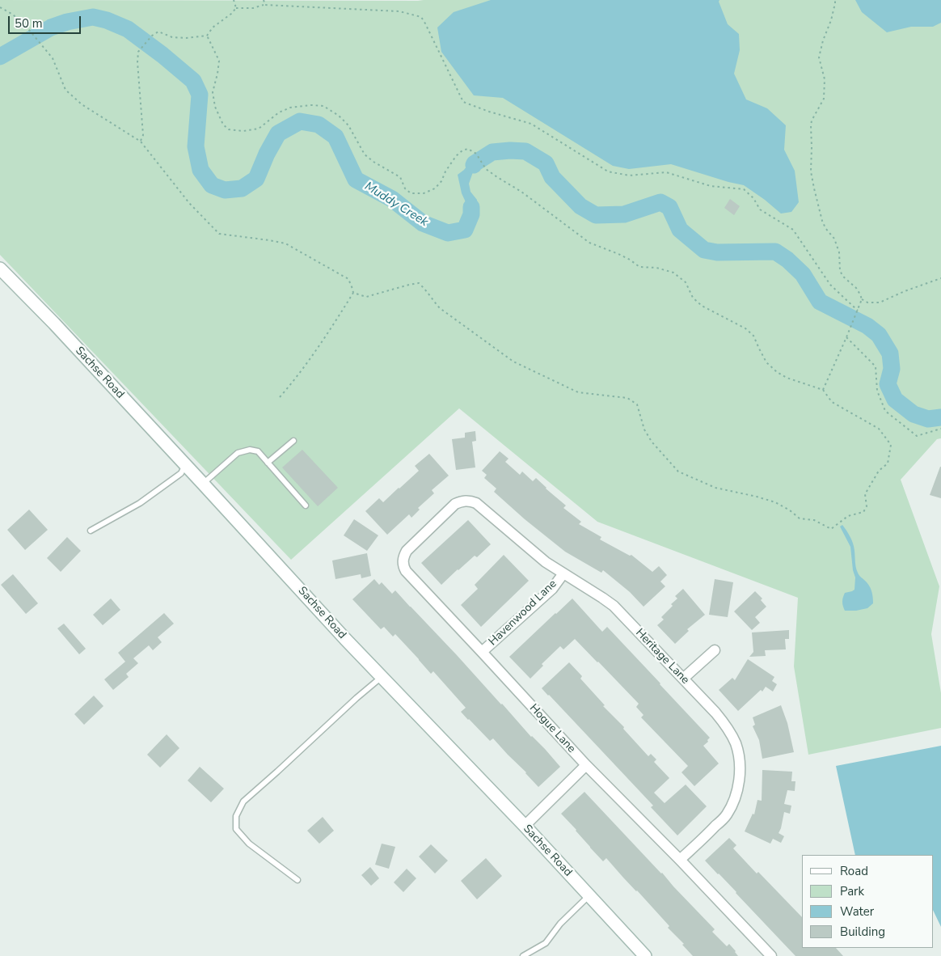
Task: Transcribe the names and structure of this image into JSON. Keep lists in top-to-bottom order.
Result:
{
  "streets": {
    "main road": ["Sachse Road"],
    "street": ["Havenwood Lane", "Heritage Lane", "Hogue Lane"]
  },
  "crossings": [
    ["Havenwood Lane", "Heritage Lane"],
    ["Havenwood Lane", "Hogue Lane"],
    ["Heritage Lane", "Hogue Lane"]
  ],
  "water": ["Muddy Creek"],
  "legend": [
    "Road",
    "Park",
    "Water",
    "Building"
  ],
  "scale_bar": "50 m"
}
